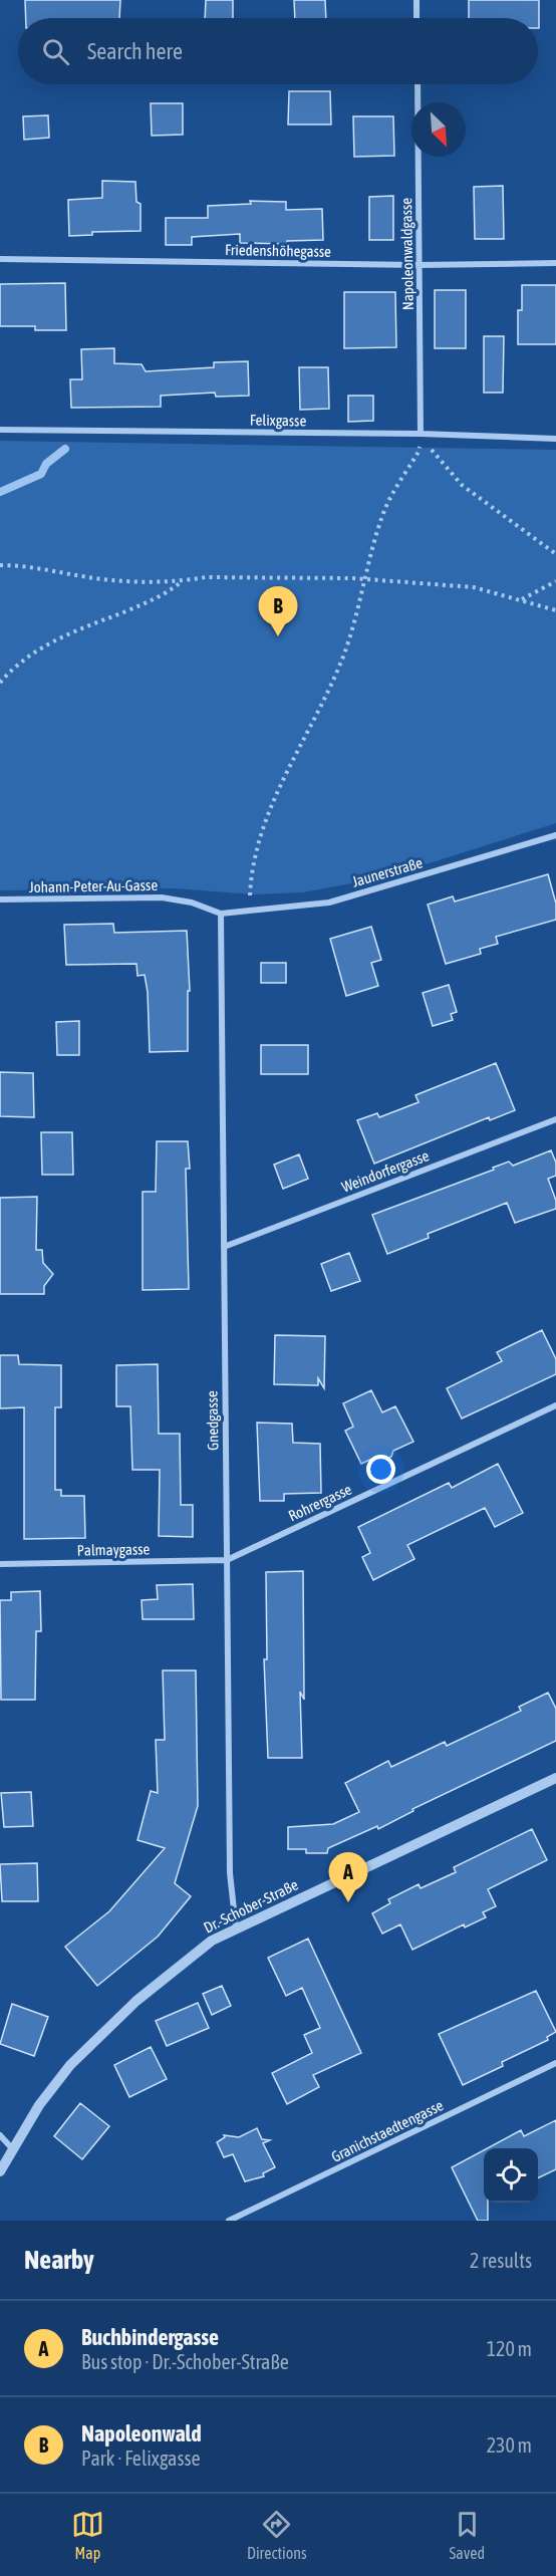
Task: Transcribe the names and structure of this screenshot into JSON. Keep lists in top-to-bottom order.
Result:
{
  "streets": {
    "street": [
      "Friedenshöhegasse",
      "Napoleonwaldgasse",
      "Felixgasse",
      "Jaunerstraße",
      "Johann-Peter-Au-Gasse",
      "Weindorfergasse",
      "Gnedgasse",
      "Rohrergasse",
      "Palmaygasse",
      "Dr.-Schober-Straße",
      "Granichstaedtengasse"
    ]
  },
  "crossings": [
    ["Friedenshöhegasse", "Napoleonwaldgasse"],
    ["Napoleonwaldgasse", "Felixgasse"],
    ["Jaunerstraße", "Johann-Peter-Au-Gasse"],
    ["Jaunerstraße", "Gnedgasse"],
    ["Johann-Peter-Au-Gasse", "Gnedgasse"],
    ["Weindorfergasse", "Gnedgasse"],
    ["Gnedgasse", "Rohrergasse"],
    ["Gnedgasse", "Palmaygasse"],
    ["Gnedgasse", "Dr.-Schober-Straße"],
    ["Rohrergasse", "Palmaygasse"]
  ],
  "north": "bottom right",
  "page": {
    "search": "Search here",
    "pins": ["B", "A"],
    "heading": ["Nearby", "2 results"],
    "list": [
      {
        "mark": "A",
        "name": "Buchbindergasse",
        "note": "Bus stop · Dr.-Schober-Straße",
        "value": "120 m"
      },
      {
        "mark": "B",
        "name": "Napoleonwald",
        "note": "Park · Felixgasse",
        "value": "230 m"
      }
    ],
    "nav": ["Map", "Directions", "Saved"]
  }
}
